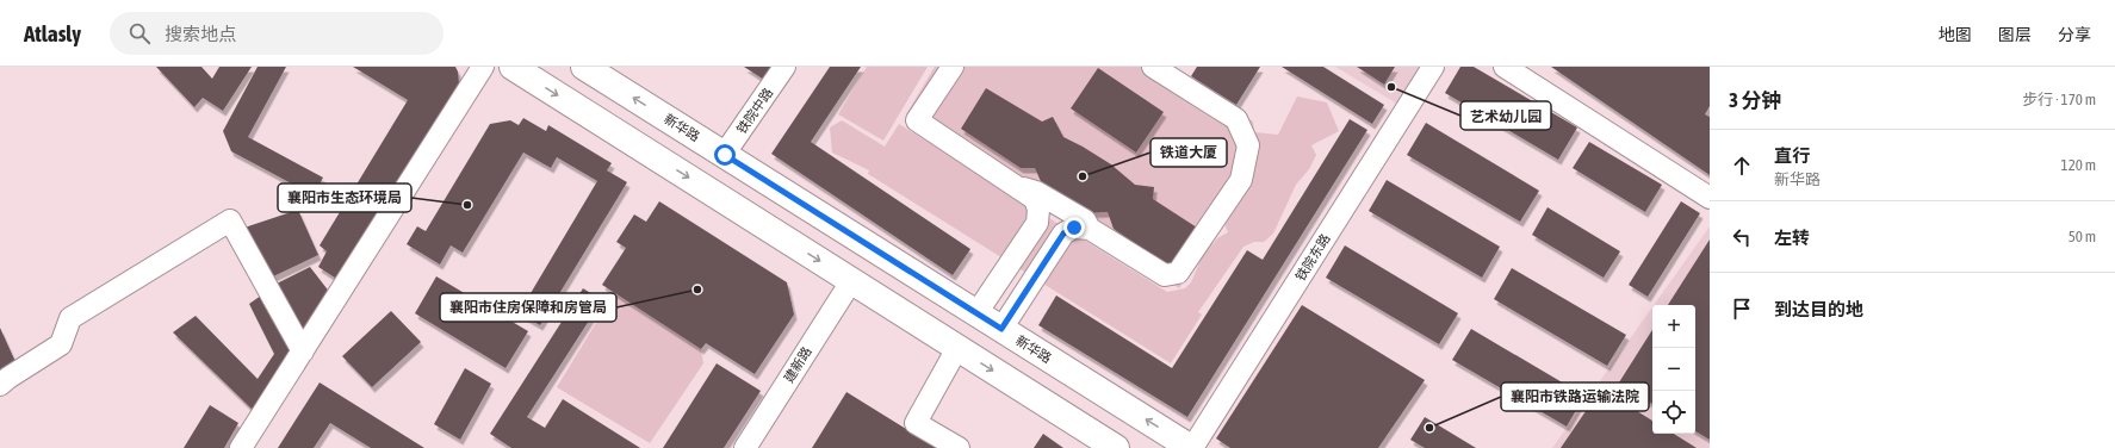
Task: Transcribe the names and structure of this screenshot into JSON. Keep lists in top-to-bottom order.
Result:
{
  "streets": {
    "main road": ["新华路"],
    "street": ["铁院中路", "铁院东路", "建新路"]
  },
  "crossings": [
    ["铁院中路", "新华路"],
    ["新华路", "铁院东路"]
  ],
  "places": [
    "艺术幼儿园",
    "铁道大厦",
    "襄阳市生态环境局",
    "襄阳市住房保障和房管局",
    "襄阳市铁路运输法院"
  ],
  "page": {
    "header": "Atlasly",
    "search": "搜索地点",
    "nav": ["地图", "图层", "分享"],
    "heading": ["3 分钟", "步行 · 170 m"],
    "list": [
      ["直行", "新华路", "120 m"],
      ["左转", "50 m"],
      "到达目的地"
    ],
    "map_buttons": ["+", "−"]
  }
}
